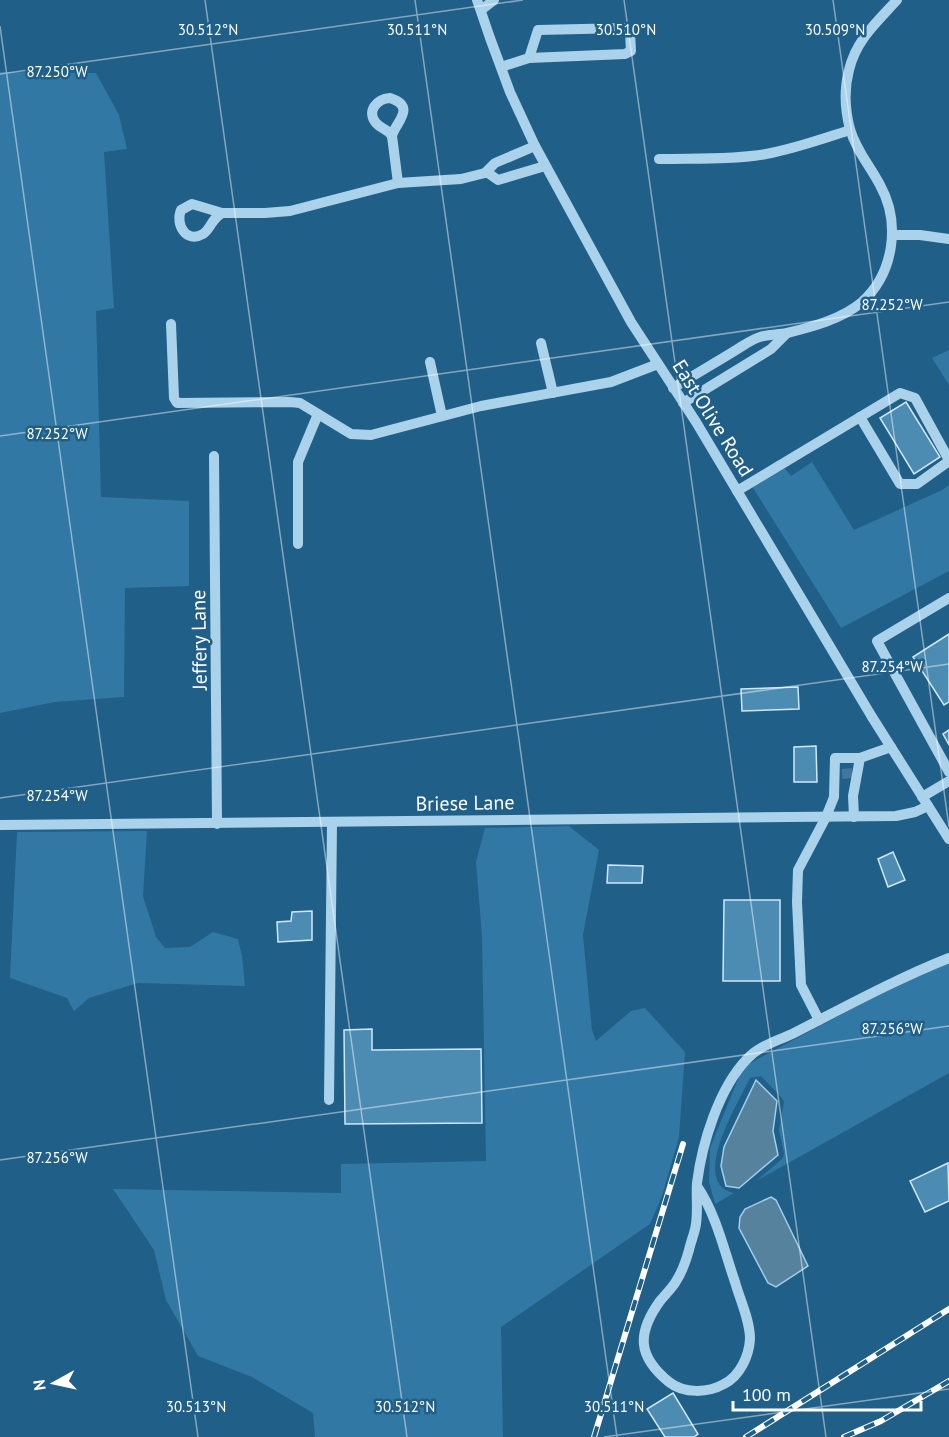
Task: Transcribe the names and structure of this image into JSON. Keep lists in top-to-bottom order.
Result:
{
  "streets": {
    "street": ["East Olive Road", "Jeffery Lane", "Briese Lane"]
  },
  "crossings": [
    ["East Olive Road", "Briese Lane"],
    ["Jeffery Lane", "Briese Lane"]
  ],
  "scale_bar": "100 m",
  "north": "left",
  "coordinates": [
    "30.512°N",
    "30.511°N",
    "30.510°N",
    "30.509°N",
    "87.250°W",
    "87.252°W",
    "87.254°W",
    "87.256°W",
    "30.513°N"
  ]
}
